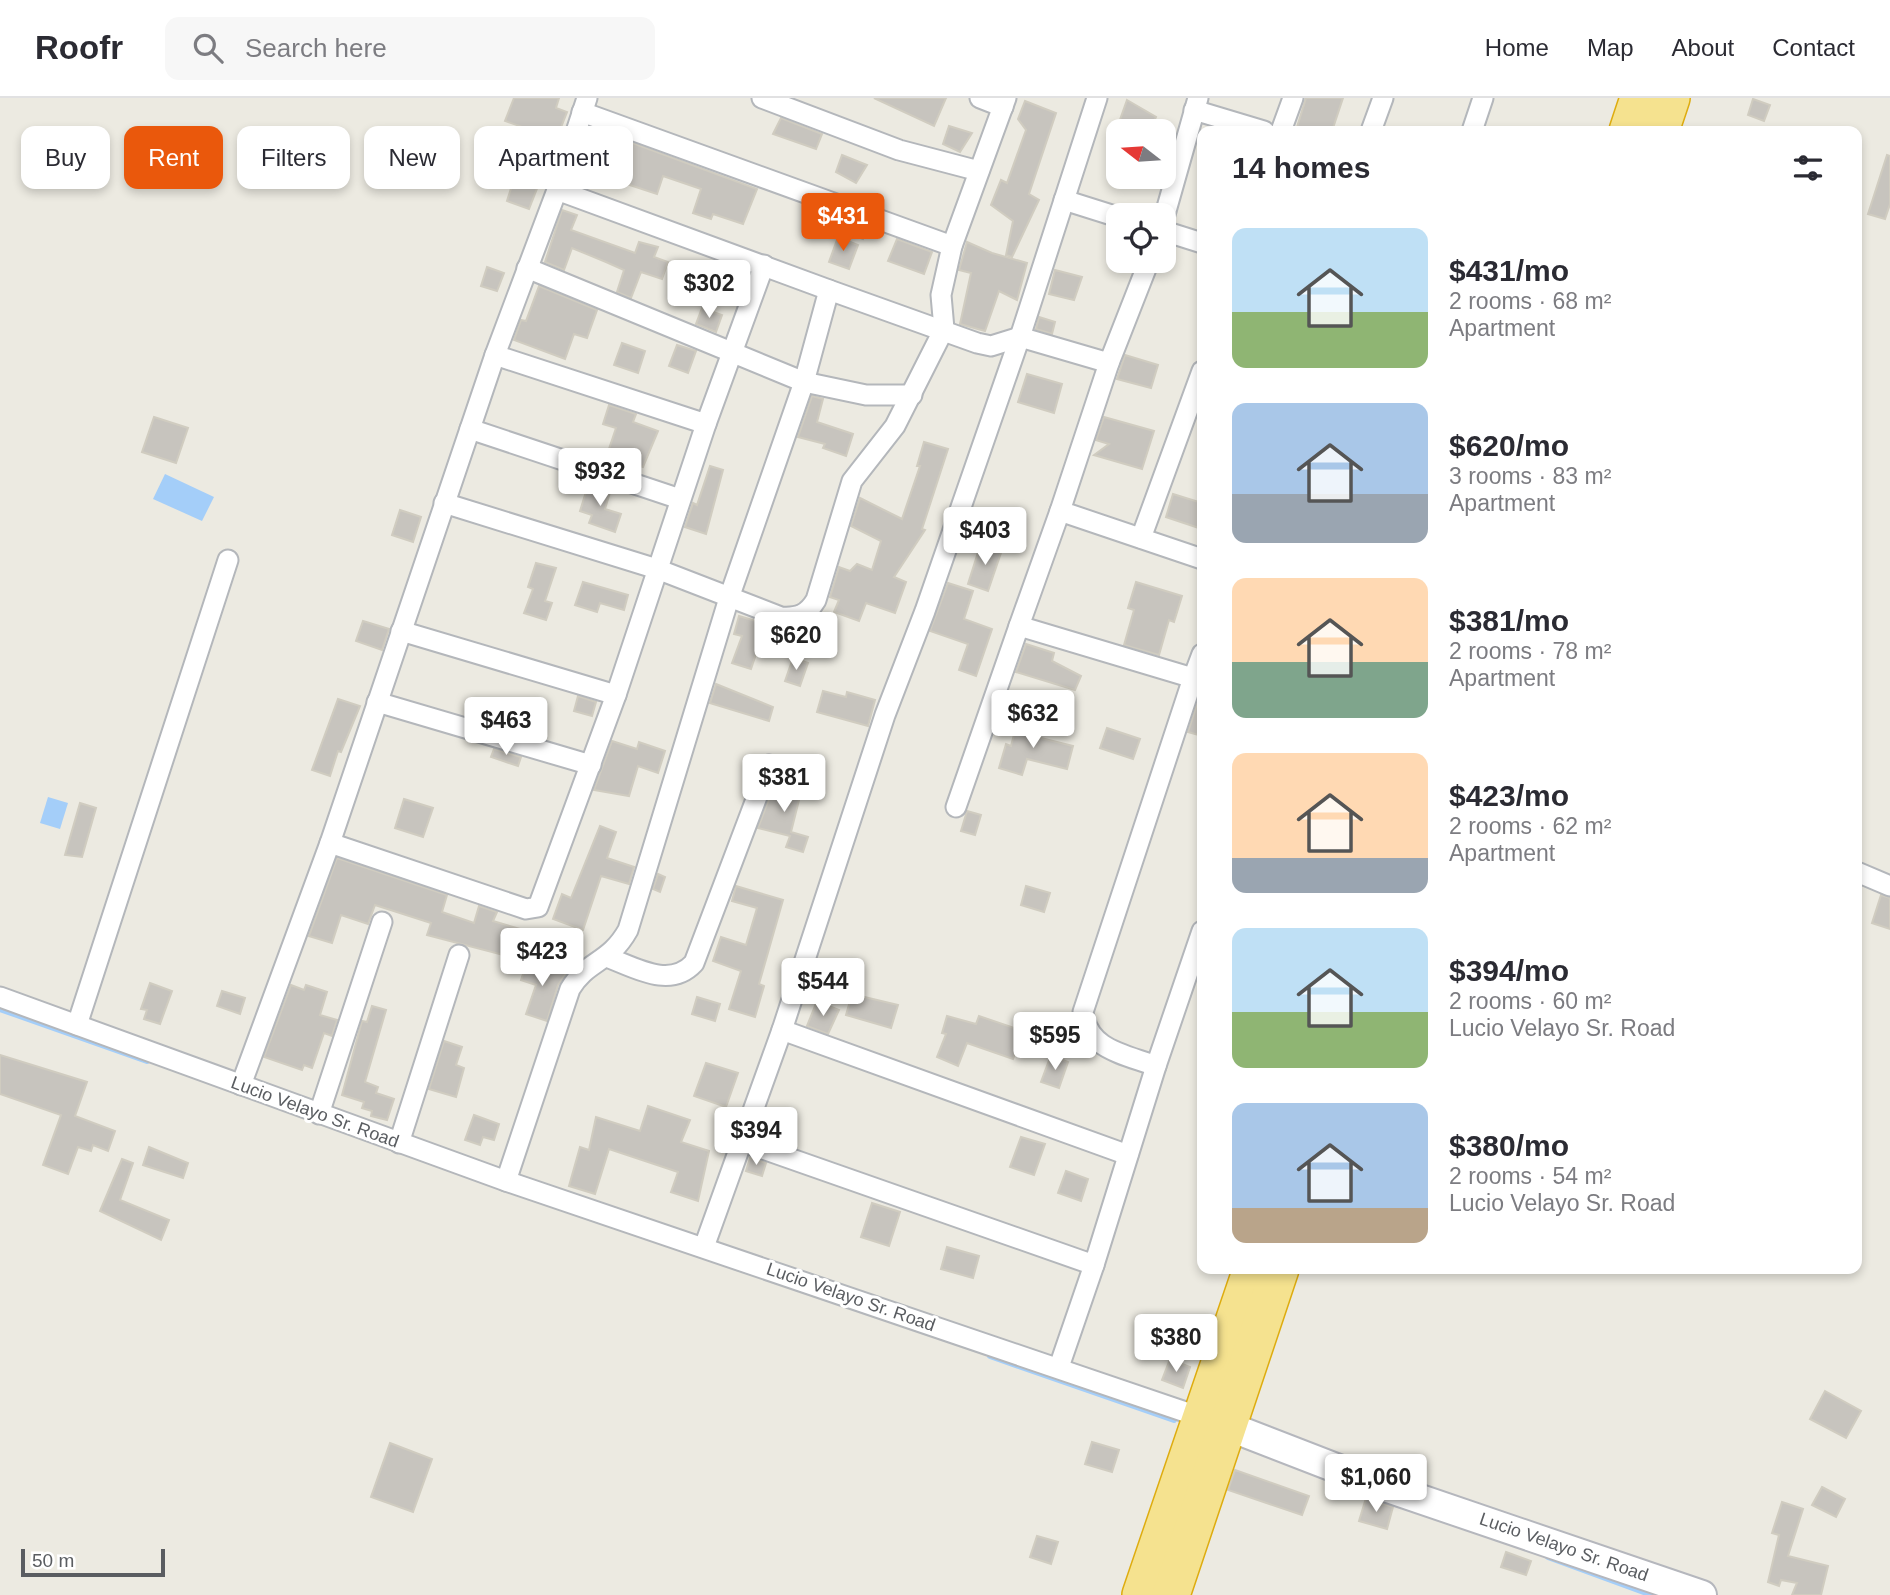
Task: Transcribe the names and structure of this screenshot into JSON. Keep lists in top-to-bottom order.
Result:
{
  "streets": {
    "main road": ["Lucio Velayo Sr. Road"]
  },
  "scale_bar": "50 m",
  "north": "left",
  "page": {
    "header": "Roofr",
    "search": "Search here",
    "nav": [
      "Home",
      "Map",
      "About",
      "Contact"
    ],
    "chip": [
      "Buy",
      "Rent",
      "Filters",
      "New",
      "Apartment"
    ],
    "heading": "14 homes",
    "price": [
      "$431",
      "$302",
      "$932",
      "$403",
      "$620",
      "$632",
      "$463",
      "$381",
      "$423",
      "$544",
      "$595",
      "$394",
      "$380",
      "$1,060"
    ],
    "list": [
      {
        "name": "$431/mo",
        "note": "2 rooms · 68 m² · Apartment"
      },
      {
        "name": "$620/mo",
        "note": "3 rooms · 83 m² · Apartment"
      },
      {
        "name": "$381/mo",
        "note": "2 rooms · 78 m² · Apartment"
      },
      {
        "name": "$423/mo",
        "note": "2 rooms · 62 m² · Apartment"
      },
      {
        "name": "$394/mo",
        "note": "2 rooms · 60 m² · Lucio Velayo Sr. Road"
      },
      {
        "name": "$380/mo",
        "note": "2 rooms · 54 m² · Lucio Velayo Sr. Road"
      }
    ],
    "scale": "50 m"
  }
}
